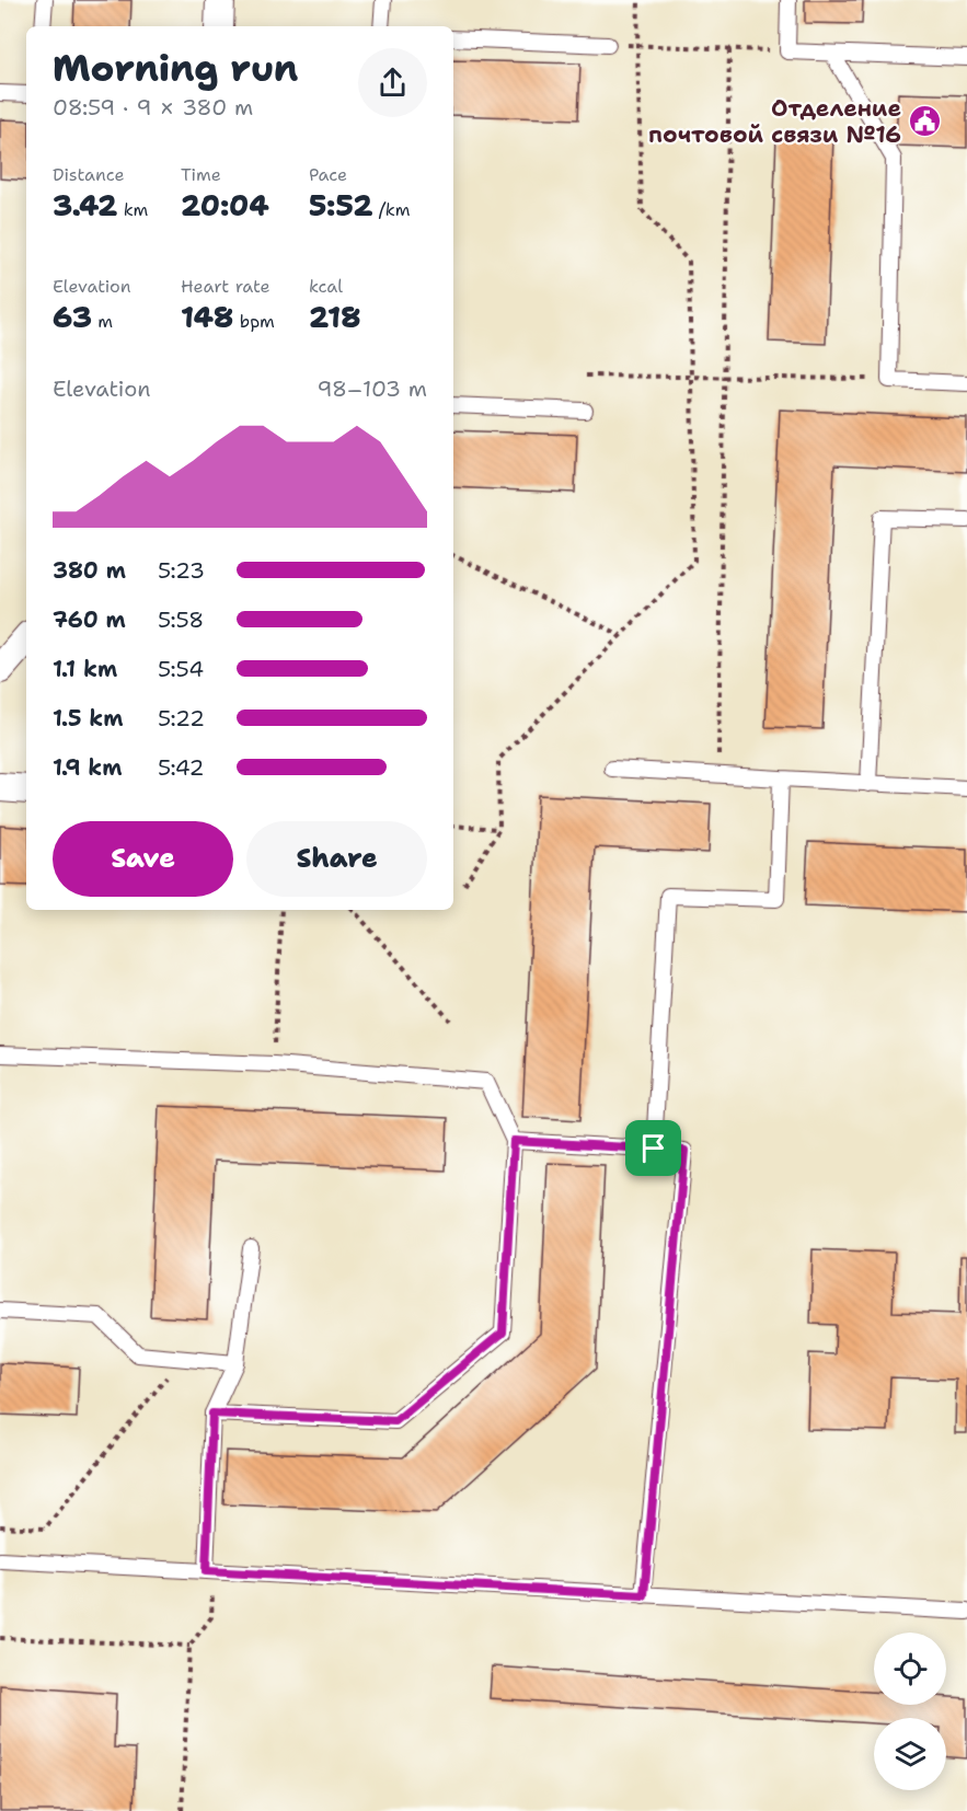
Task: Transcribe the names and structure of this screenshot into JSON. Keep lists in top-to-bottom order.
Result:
{
  "places": {
    "public building": ["Отделение почтовой связи №16"]
  },
  "page": {
    "heading": ["Morning run", "08:59 · 9 × 380 m"],
    "stats": [
      ["Distance", "3.42 km"],
      ["Time", "20:04"],
      ["Pace", "5:52 /km"],
      ["Elevation", "63 m"],
      ["Heart rate", "148 bpm"],
      ["kcal", "218"]
    ],
    "chart": ["Elevation", "98–103 m"],
    "list": [
      {
        "name": "380 m",
        "note": "5:23"
      },
      {
        "name": "760 m",
        "note": "5:58"
      },
      {
        "name": "1.1 km",
        "note": "5:54"
      },
      {
        "name": "1.5 km",
        "note": "5:22"
      },
      {
        "name": "1.9 km",
        "note": "5:42"
      }
    ],
    "buttons": ["Save", "Share"]
  }
}
